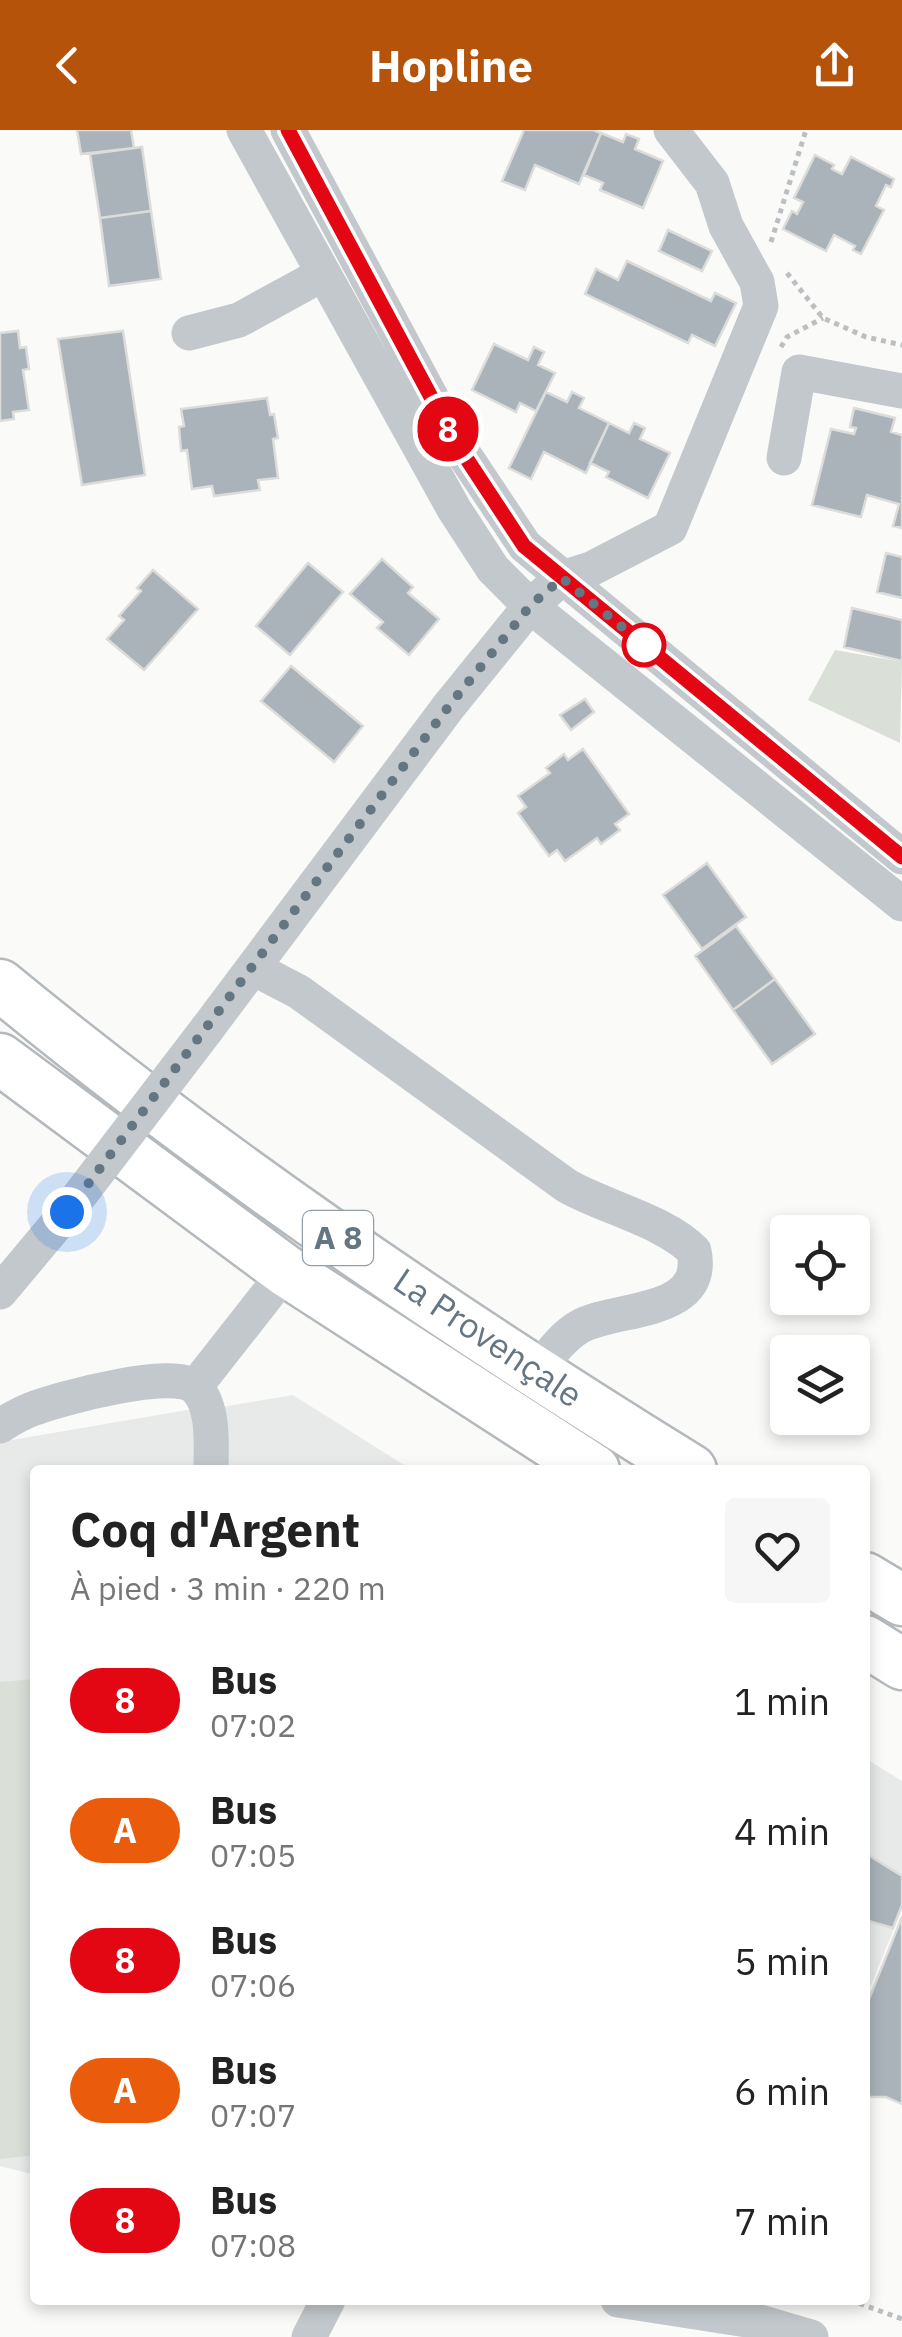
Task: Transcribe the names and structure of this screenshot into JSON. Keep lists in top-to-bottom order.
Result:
{
  "streets": {
    "highway": ["A 8", "La Provençale"]
  },
  "lines": ["bus line 8"],
  "page": {
    "header": "Hopline",
    "on_map": "8",
    "heading": ["Coq d'Argent", "À pied · 3 min · 220 m"],
    "list": [
      {
        "mark": "8",
        "name": "Bus",
        "note": "07:02",
        "value": "1 min"
      },
      {
        "mark": "A",
        "name": "Bus",
        "note": "07:05",
        "value": "4 min"
      },
      {
        "mark": "8",
        "name": "Bus",
        "note": "07:06",
        "value": "5 min"
      },
      {
        "mark": "A",
        "name": "Bus",
        "note": "07:07",
        "value": "6 min"
      },
      {
        "mark": "8",
        "name": "Bus",
        "note": "07:08",
        "value": "7 min"
      }
    ]
  }
}
